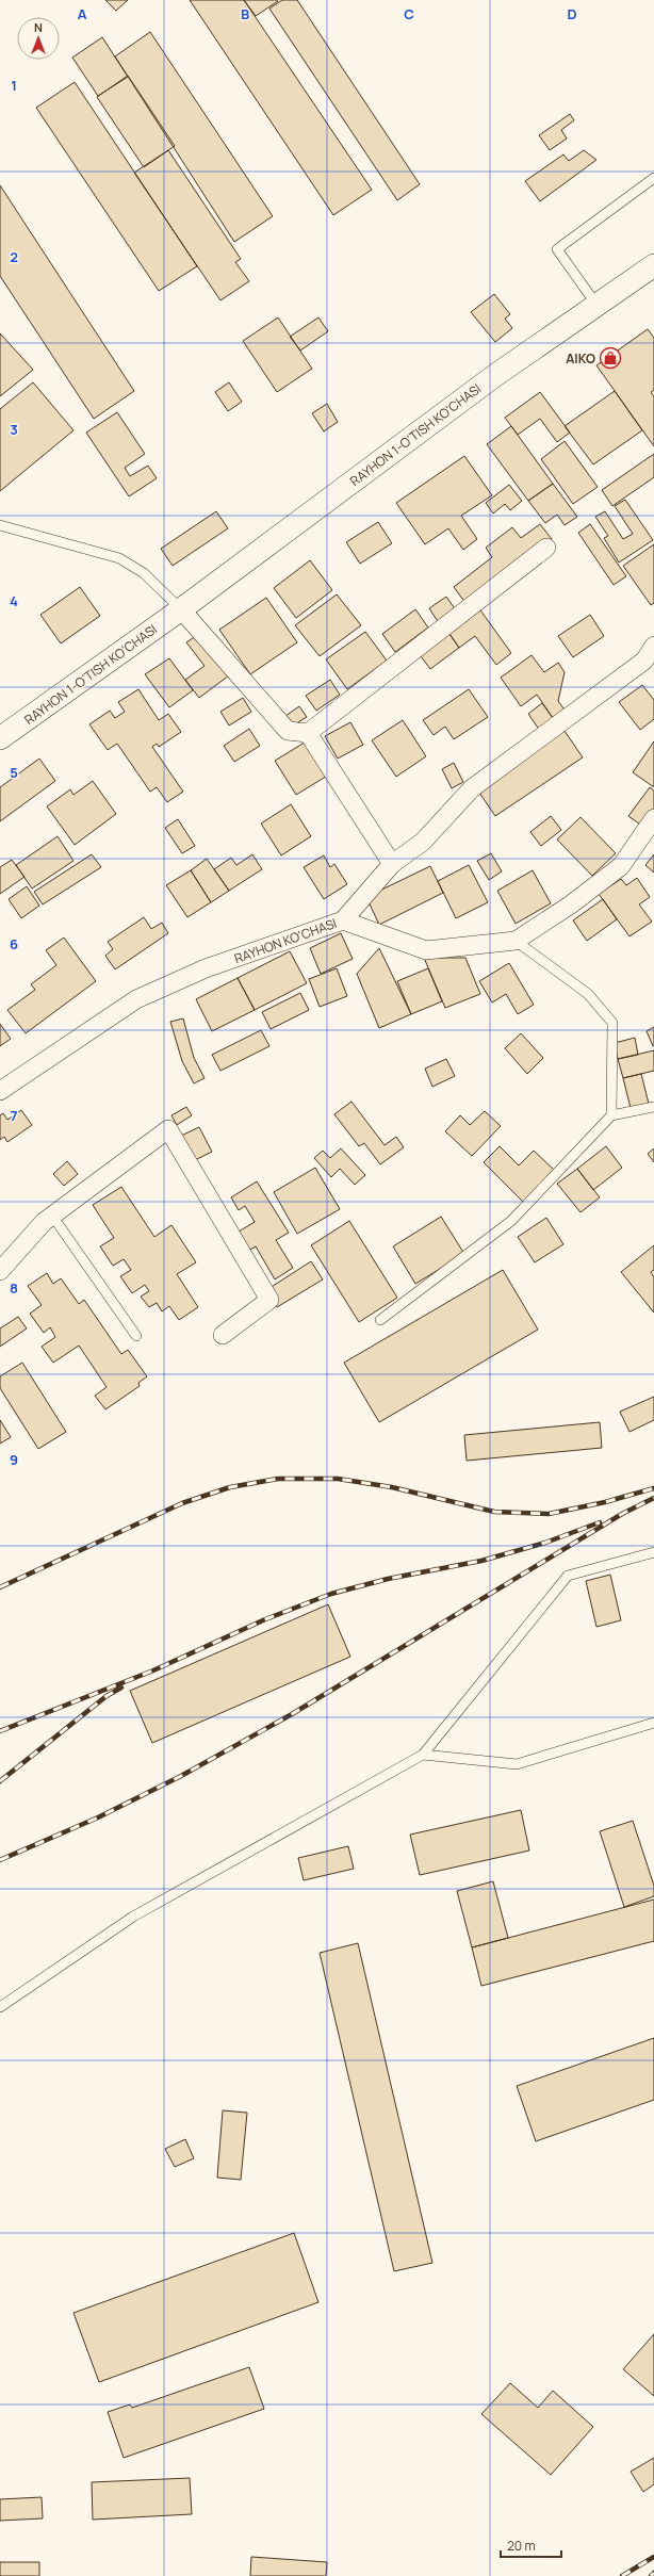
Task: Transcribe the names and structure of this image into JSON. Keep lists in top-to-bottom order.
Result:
{
  "streets": {
    "street": ["RAYHON 1-O'TISH KO'CHASI", "RAYHON KO'CHASI"]
  },
  "places": {
    "shop": ["AIKO"]
  },
  "scale_bar": "20 m",
  "north": "top",
  "grid": {
    "columns": [
      "A",
      "B",
      "C",
      "D"
    ],
    "rows": [
      "1",
      "2",
      "3",
      "4",
      "5",
      "6",
      "7",
      "8",
      "9"
    ]
  }
}
